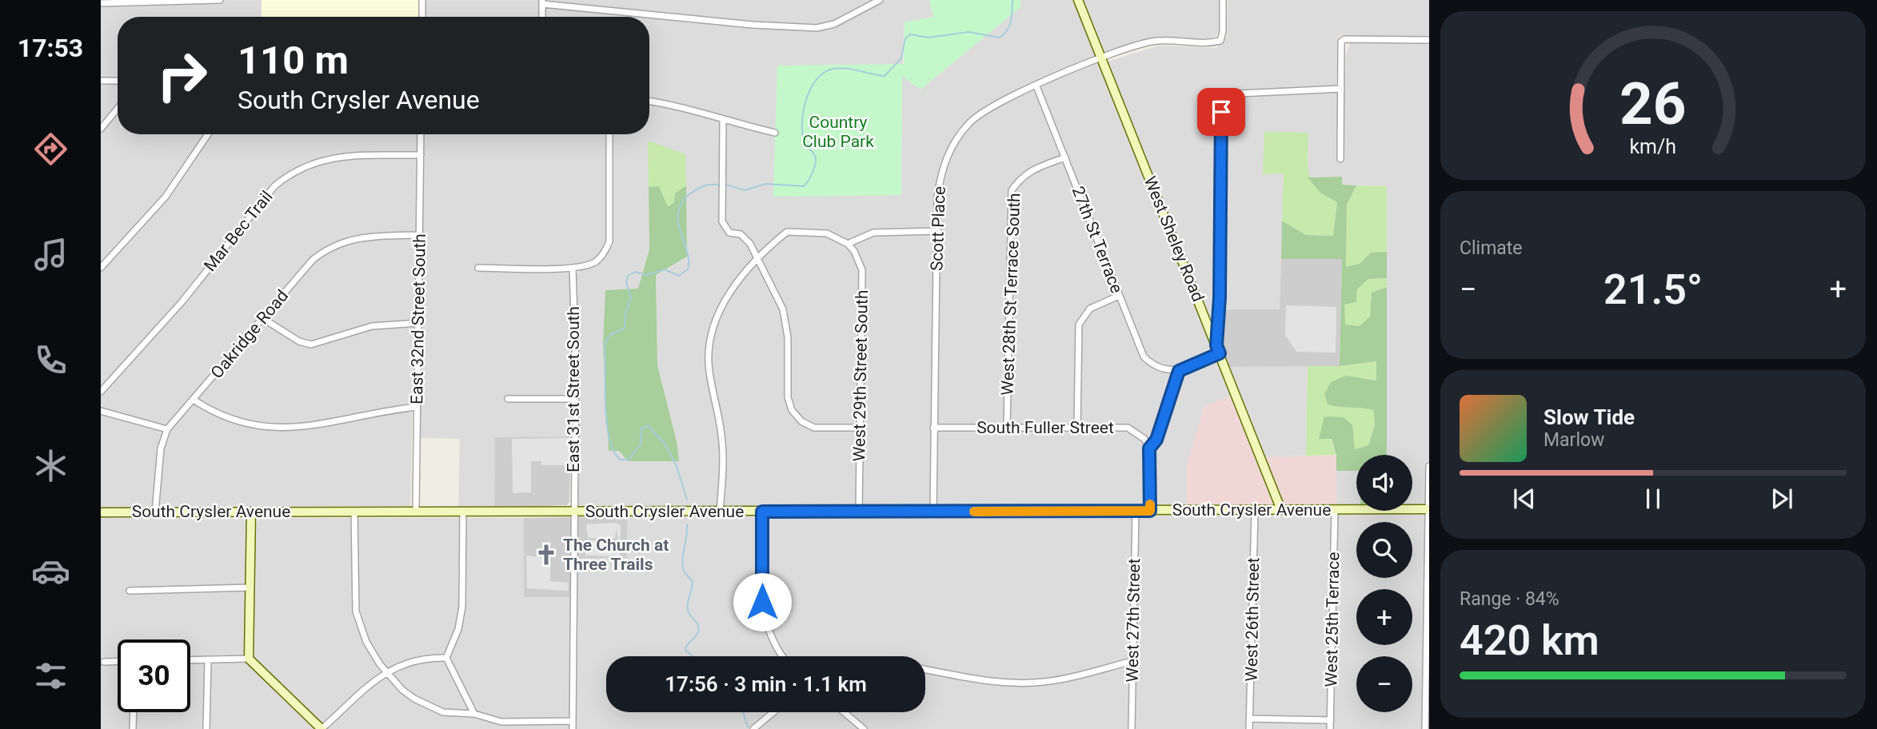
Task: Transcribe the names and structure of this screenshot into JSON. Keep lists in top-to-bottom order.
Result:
{
  "streets": {
    "main road": ["West Sheley Road", "South Crysler Avenue"],
    "street": [
      "Scott Place",
      "Mar Bec Trail",
      "27th St Terrace",
      "West 28th St Terrace South",
      "East 32nd Street South",
      "Oakridge Road",
      "West 29th Street South",
      "East 31st Street South",
      "South Fuller Street",
      "West 26th Street",
      "West 25th Terrace",
      "West 27th Street"
    ]
  },
  "crossings": [
    ["Scott Place", "West Sheley Road"],
    ["Scott Place", "27th St Terrace"],
    ["Scott Place", "South Fuller Street"],
    ["Scott Place", "South Crysler Avenue"],
    ["Mar Bec Trail", "East 32nd Street South"],
    ["West Sheley Road", "South Crysler Avenue"],
    ["27th St Terrace", "West 28th St Terrace South"],
    ["West 28th St Terrace South", "South Fuller Street"],
    ["East 32nd Street South", "Oakridge Road"],
    ["East 32nd Street South", "South Crysler Avenue"],
    ["Oakridge Road", "South Crysler Avenue"],
    ["West 29th Street South", "South Crysler Avenue"],
    ["East 31st Street South", "South Crysler Avenue"],
    ["South Crysler Avenue", "West 26th Street"],
    ["South Crysler Avenue", "West 25th Terrace"],
    ["South Crysler Avenue", "West 27th Street"]
  ],
  "parks": ["Country Club Park"],
  "places": {
    "church": ["The Church at Three Trails"]
  },
  "page": {
    "tabs": "17:53",
    "turn": ["110 m", "South Crysler Avenue"],
    "tile": [
      "Climate",
      ["Range · 84%", "420 km"]
    ],
    "heat": ["−", "21.5°", "+"],
    "song": ["Slow Tide", "Marlow"],
    "map_buttons": ["+", "−"],
    "limit": "30",
    "trip": "17:56 · 3 min · 1.1 km",
    "gauge": ["26", "km/h"]
  }
}
